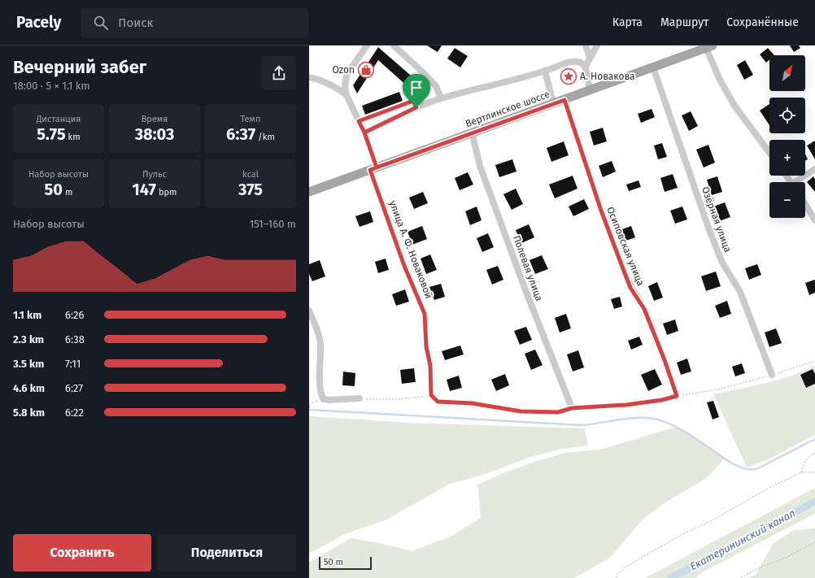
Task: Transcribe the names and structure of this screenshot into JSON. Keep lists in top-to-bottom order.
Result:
{
  "streets": {
    "main road": ["Вертлинское шоссе"],
    "street": [
      "Озёрная улица",
      "Осиповская улица",
      "улица А. Ф. Новаковой",
      "Полевая улица"
    ]
  },
  "crossings": [
    ["Вертлинское шоссе", "Озёрная улица"],
    ["Вертлинское шоссе", "Осиповская улица"],
    ["Вертлинское шоссе", "улица А. Ф. Новаковой"],
    ["Вертлинское шоссе", "Полевая улица"]
  ],
  "water": ["Екатерининский канал"],
  "places": {
    "shop": ["Ozon"],
    "place": ["А. Новакова"]
  },
  "scale_bar": "50 m",
  "north": "top right",
  "page": {
    "header": "Pacely",
    "search": "Поиск",
    "nav": ["Карта", "Маршрут", "Сохранённые"],
    "heading": ["Вечерний забег", "18:00 · 5 × 1.1 km"],
    "map_buttons": ["+", "−"],
    "stats": [
      ["Дистанция", "5.75 km"],
      ["Время", "38:03"],
      ["Темп", "6:37 /km"],
      ["Набор высоты", "50 m"],
      ["Пульс", "147 bpm"],
      ["kcal", "375"]
    ],
    "chart": ["Набор высоты", "151–160 m"],
    "list": [
      {
        "name": "1.1 km",
        "note": "6:26"
      },
      {
        "name": "2.3 km",
        "note": "6:38"
      },
      {
        "name": "3.5 km",
        "note": "7:11"
      },
      {
        "name": "4.6 km",
        "note": "6:27"
      },
      {
        "name": "5.8 km",
        "note": "6:22"
      }
    ],
    "buttons": ["Сохранить", "Поделиться"],
    "scale": "50 m"
  }
}
